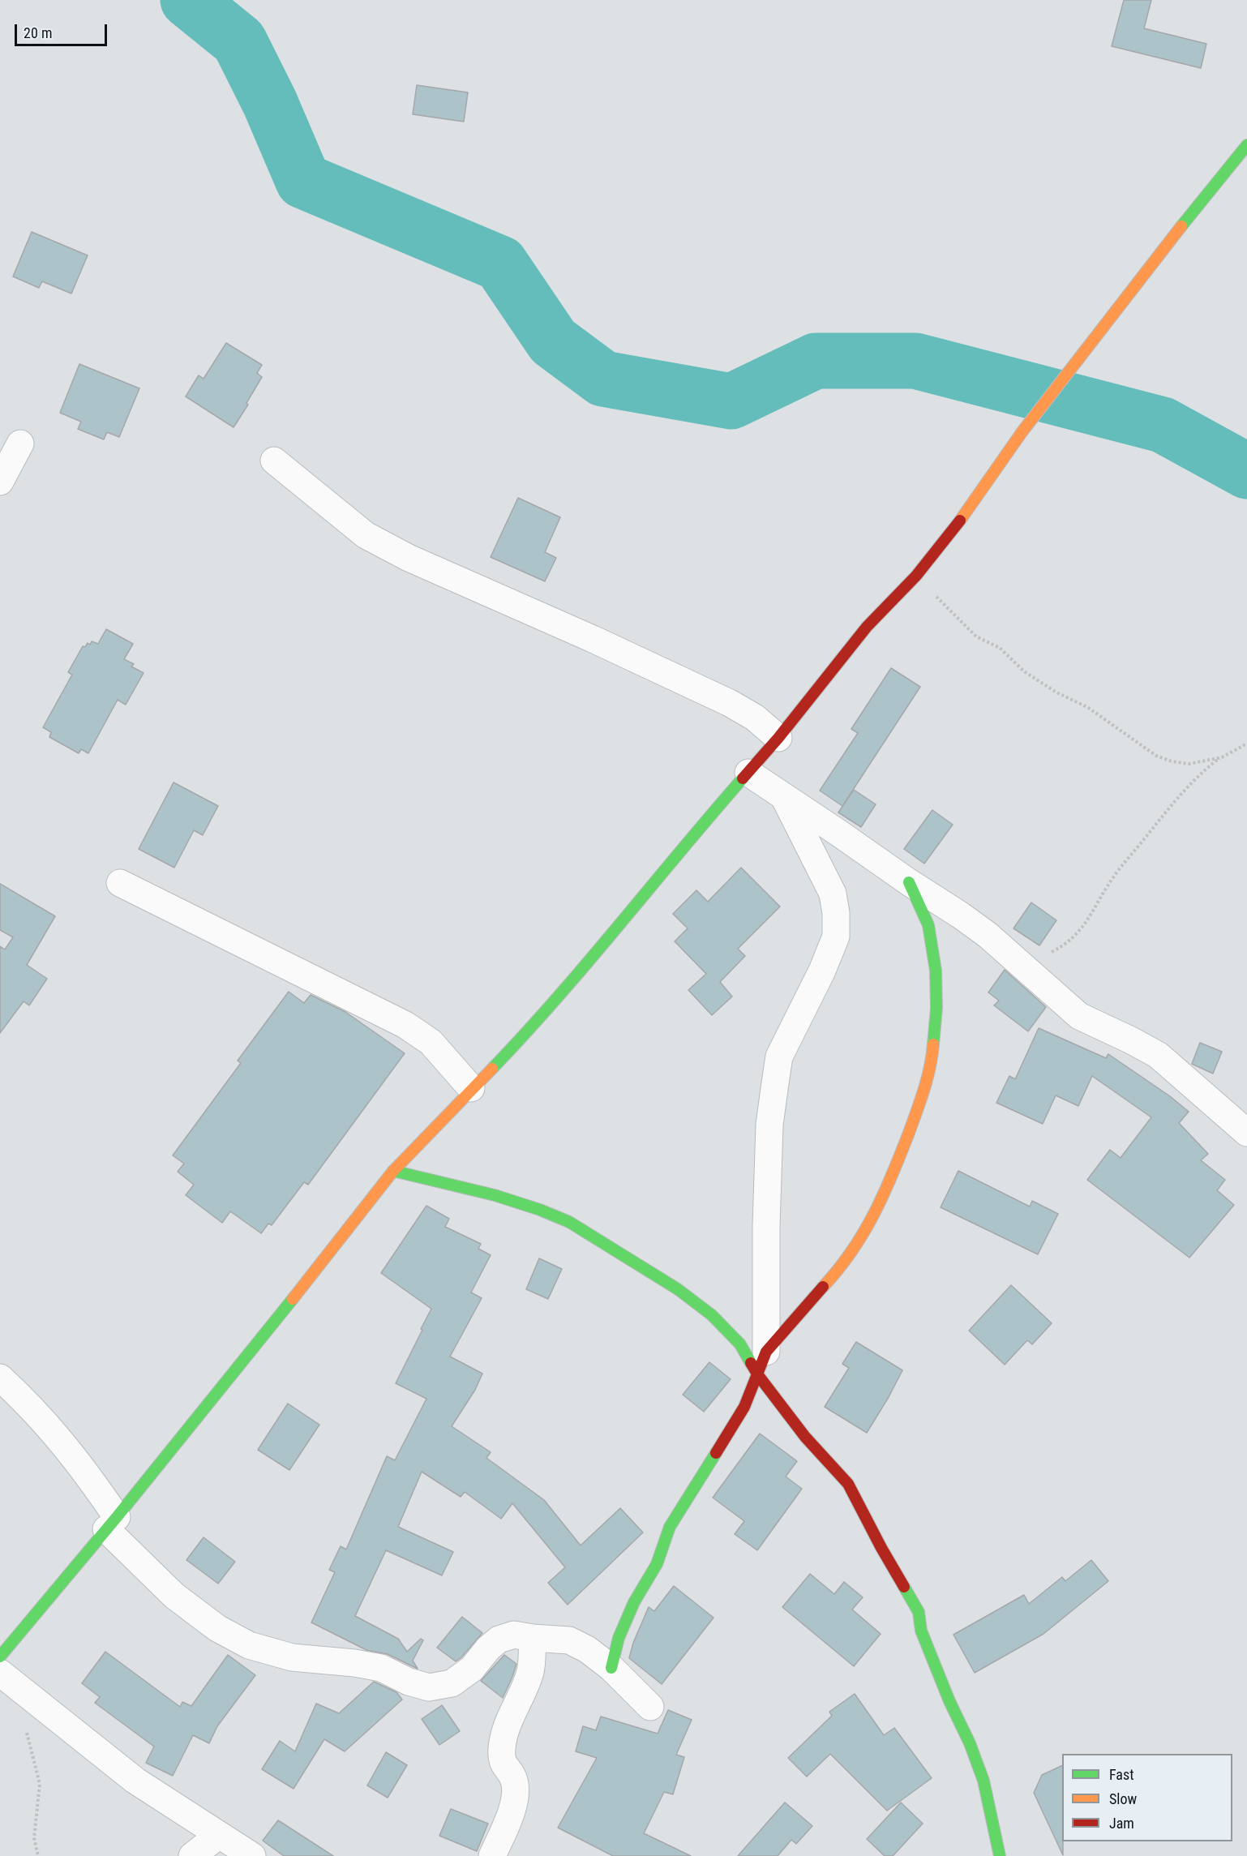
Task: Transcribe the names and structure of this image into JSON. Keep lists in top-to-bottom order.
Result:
{
  "legend": ["Fast", "Slow", "Jam"],
  "scale_bar": "20 m"
}
